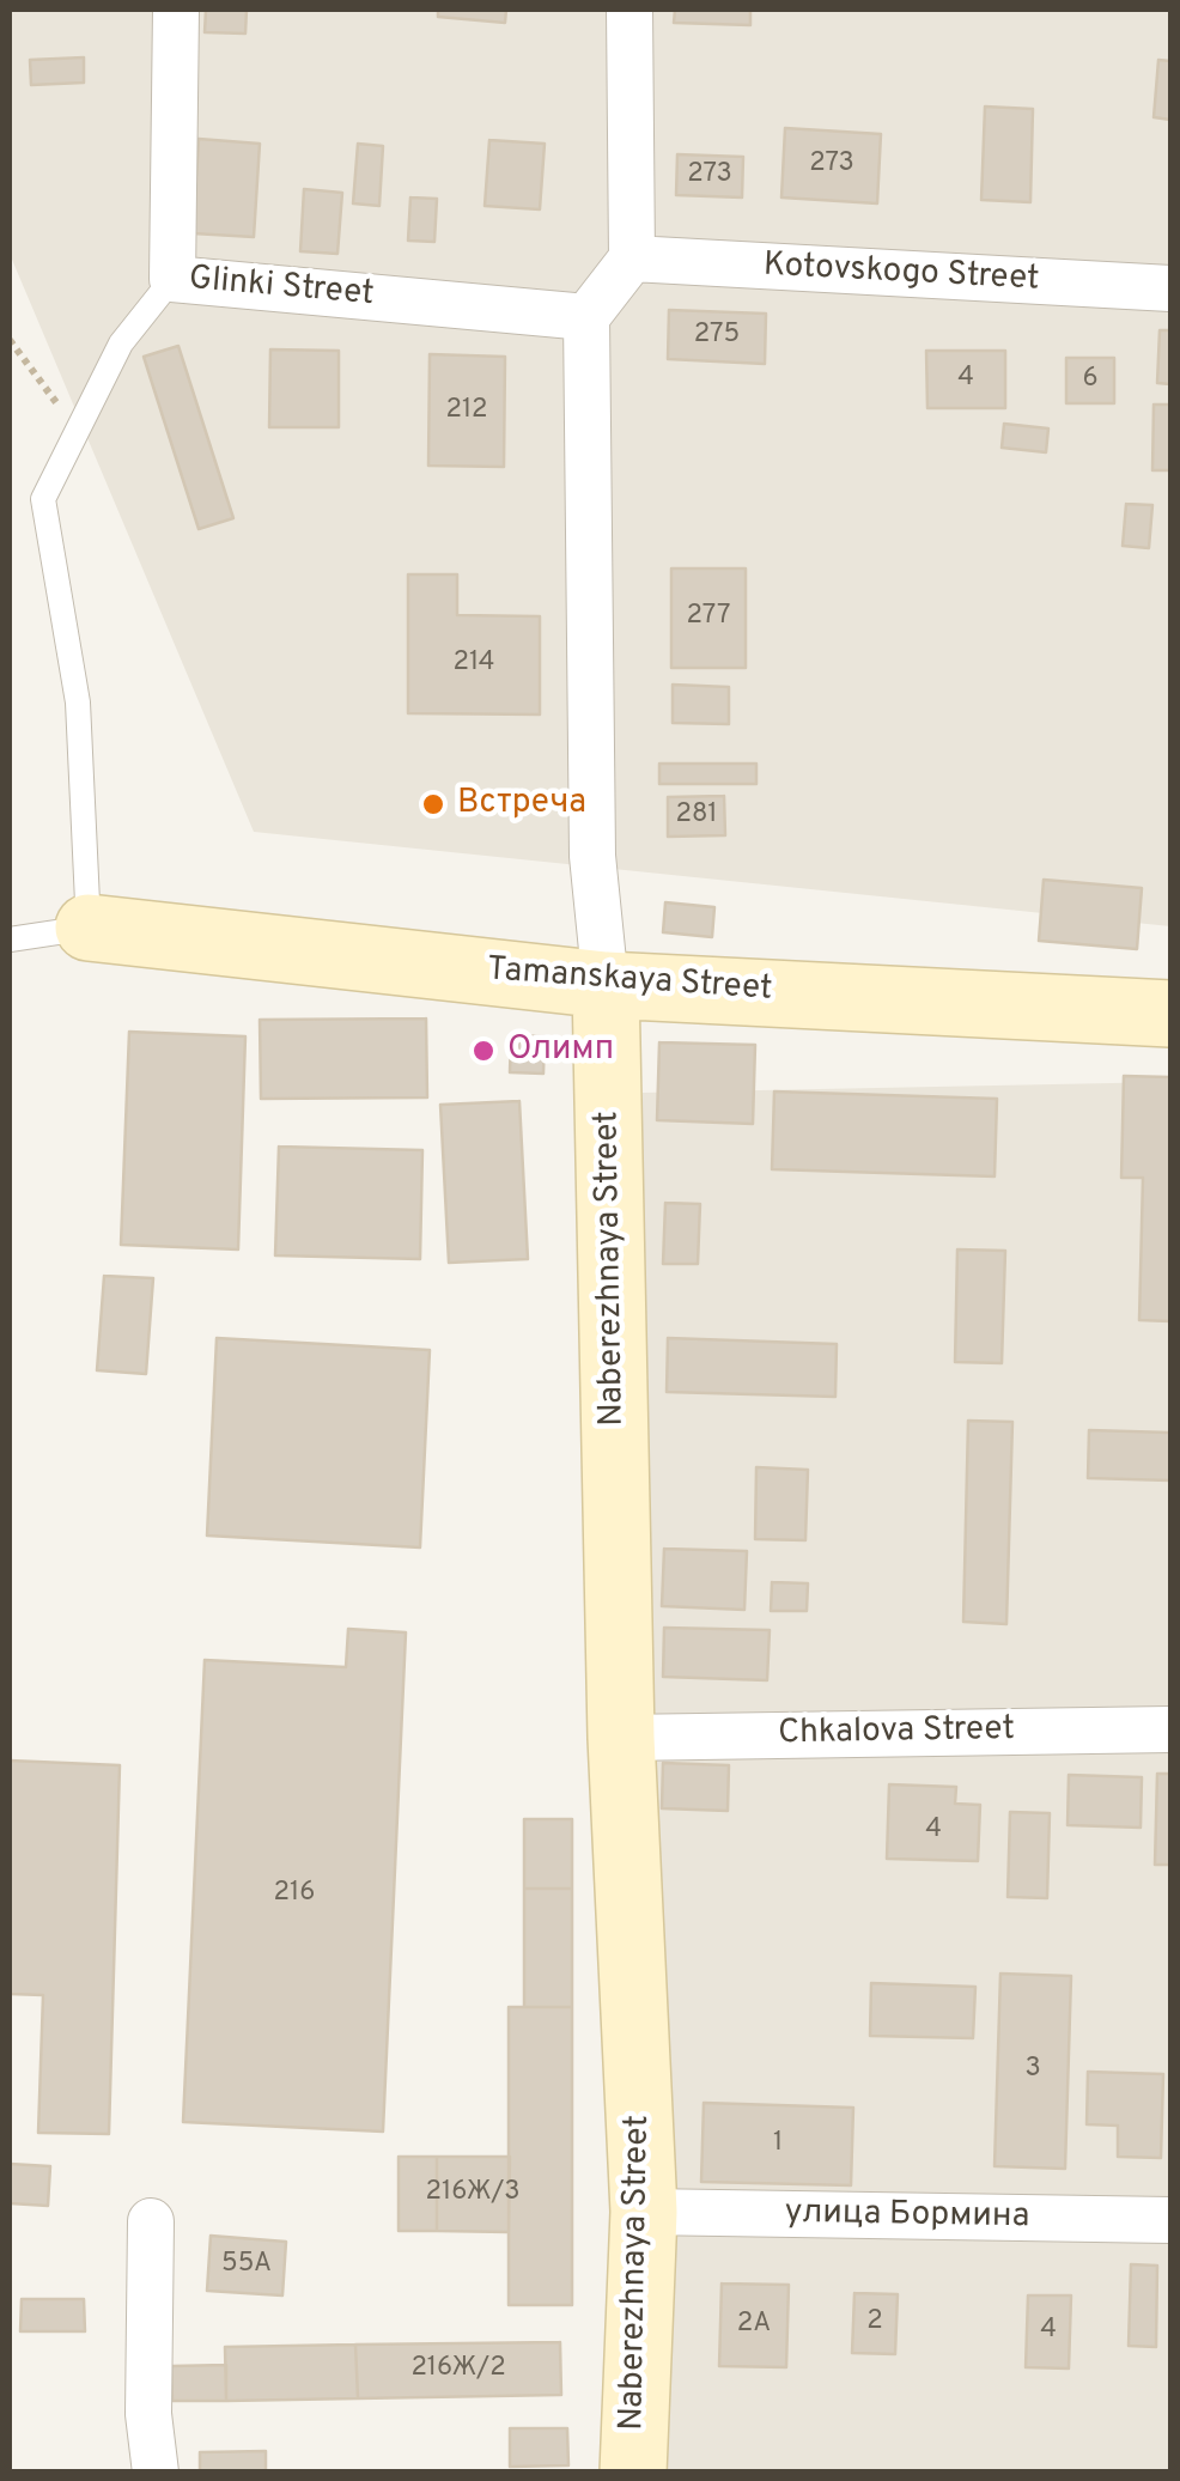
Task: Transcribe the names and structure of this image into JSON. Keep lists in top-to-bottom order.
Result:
{
  "streets": {
    "street": [
      "Kotovskogo Street",
      "Glinki Street",
      "Tamanskaya Street",
      "Naberezhnaya Street",
      "Chkalova Street",
      "улица Бормина"
    ]
  },
  "crossings": [
    ["Glinki Street", "Naberezhnaya Street"],
    ["Tamanskaya Street", "Naberezhnaya Street"],
    ["Naberezhnaya Street", "Chkalova Street"],
    ["Naberezhnaya Street", "улица Бормина"]
  ],
  "places": ["Встреча", "Олимп"],
  "house_numbers": [
    "273",
    "273",
    "275",
    "4",
    "6",
    "212",
    "277",
    "214",
    "281",
    "4",
    "216",
    "3",
    "1",
    "216Ж/3",
    "55А",
    "2",
    "2А",
    "4",
    "216Ж/2"
  ]
}
